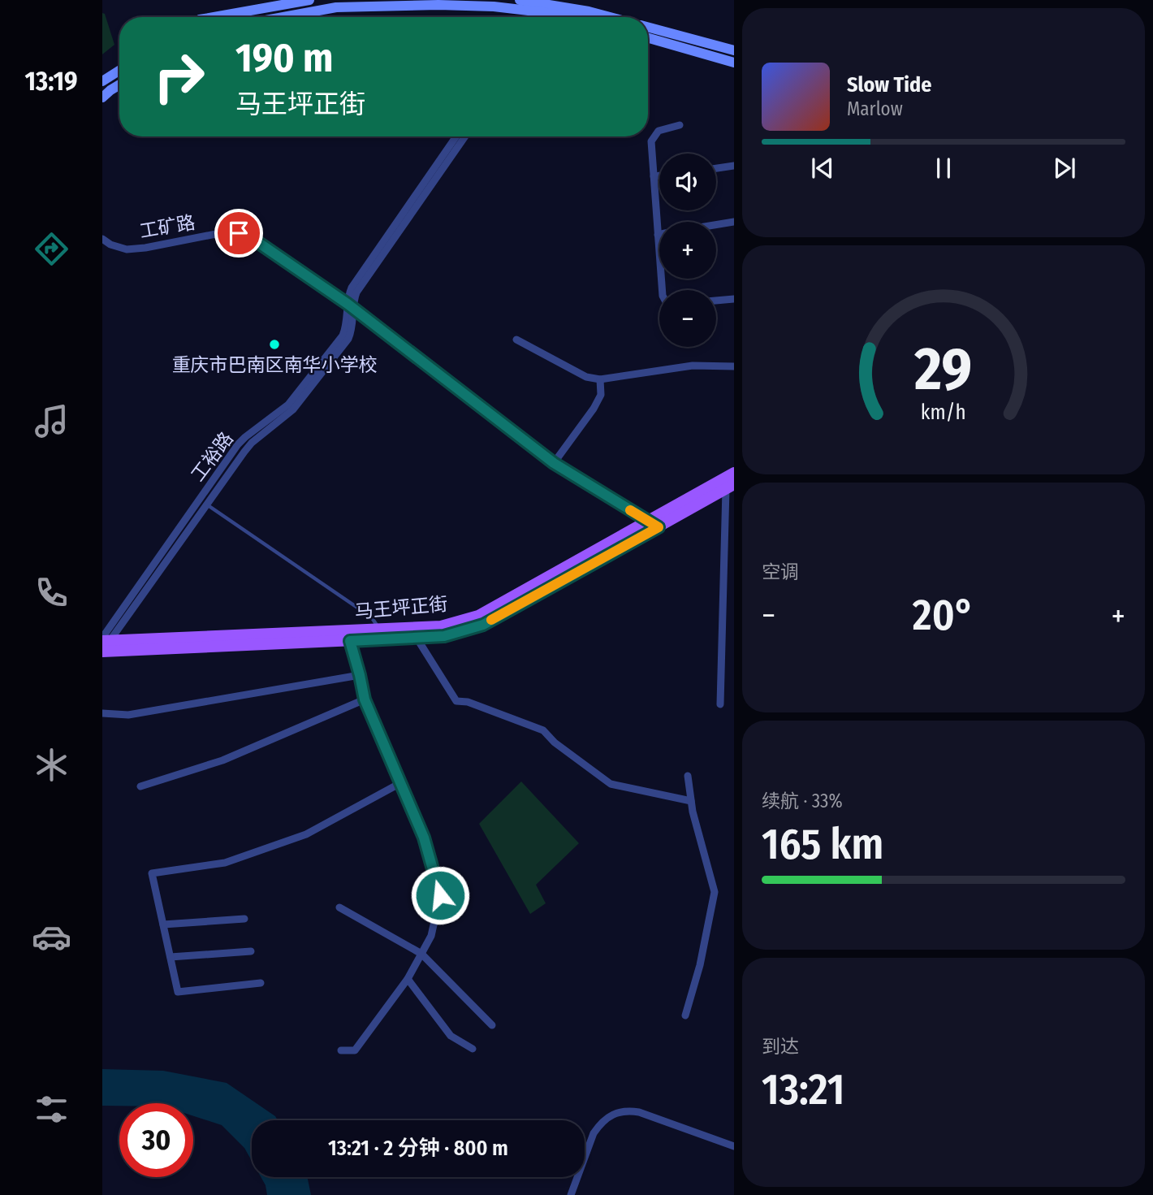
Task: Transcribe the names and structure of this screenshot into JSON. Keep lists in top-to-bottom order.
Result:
{
  "streets": {
    "main road": ["马王坪正街"],
    "street": ["工矿路", "工裕路"]
  },
  "crossings": [
    ["工矿路", "工裕路"],
    ["工矿路", "马王坪正街"],
    ["工裕路", "马王坪正街"]
  ],
  "places": ["重庆市巴南区南华小学校"],
  "page": {
    "tabs": "13:19",
    "turn": ["190 m", "马王坪正街"],
    "song": ["Slow Tide", "Marlow"],
    "map_buttons": ["+", "−"],
    "tile": [
      "空调",
      ["续航 · 33%", "165 km"],
      ["到达", "13:21"]
    ],
    "heat": ["−", "20°", "+"],
    "limit": "30",
    "trip": "13:21 · 2 分钟 · 800 m",
    "gauge": ["29", "km/h"]
  }
}
